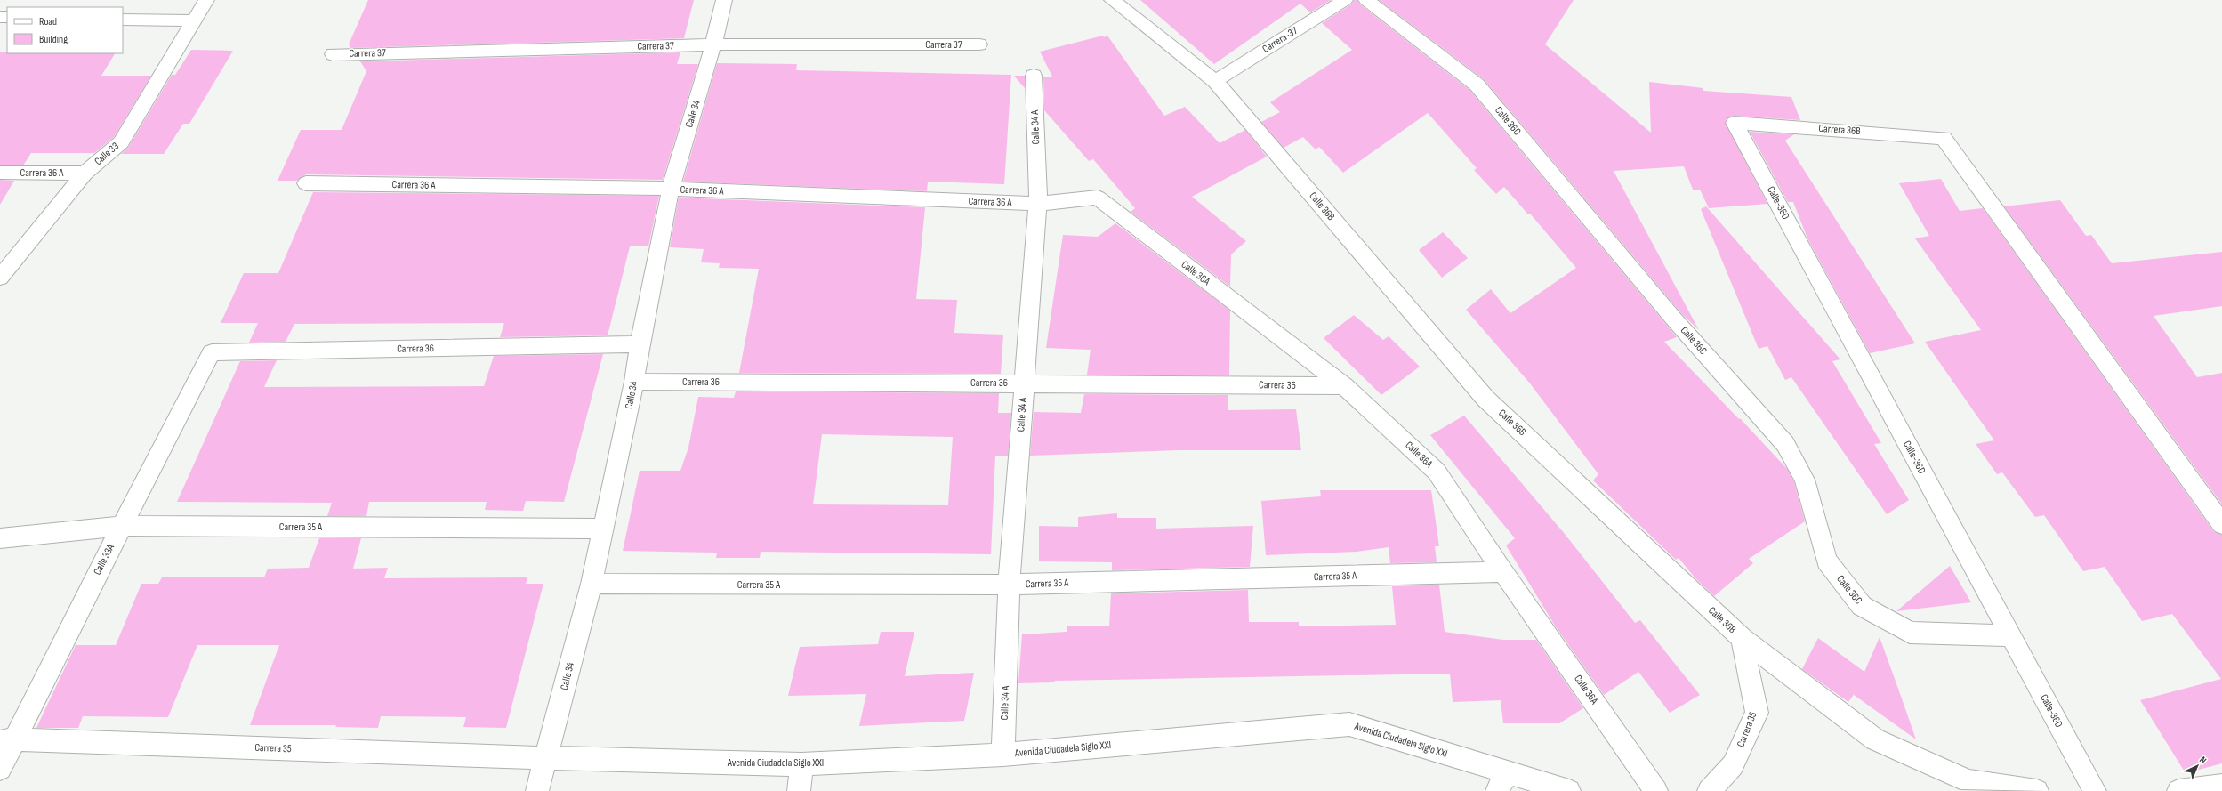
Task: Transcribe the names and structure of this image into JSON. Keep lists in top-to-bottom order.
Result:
{
  "streets": {
    "street": [
      "Carrera-37",
      "Carrera 37",
      "Calle 34",
      "Calle 36C",
      "Calle 34 A",
      "Carrera 36B",
      "Calle 33",
      "Carrera 36 A",
      "Calle-36D",
      "Calle 36B",
      "Calle 36A",
      "Carrera 36",
      "Carrera 35 A",
      "Calle 33A",
      "Carrera 35",
      "Avenida Ciudadela Siglo XXI"
    ]
  },
  "crossings": [
    ["Carrera-37", "Calle 36B"],
    ["Carrera 37", "Calle 34"],
    ["Calle 34", "Carrera 36 A"],
    ["Calle 34", "Carrera 36"],
    ["Calle 34", "Carrera 35 A"],
    ["Calle 34", "Carrera 35"],
    ["Calle 34", "Avenida Ciudadela Siglo XXI"],
    ["Calle 36C", "Calle-36D"],
    ["Calle 34 A", "Carrera 36 A"],
    ["Calle 34 A", "Carrera 36"],
    ["Calle 34 A", "Carrera 35 A"],
    ["Calle 34 A", "Avenida Ciudadela Siglo XXI"],
    ["Carrera 36B", "Calle-36D"],
    ["Calle 33", "Carrera 36 A"],
    ["Carrera 36 A", "Calle 36A"],
    ["Calle 36B", "Carrera 35"],
    ["Calle 36A", "Carrera 36"],
    ["Calle 36A", "Carrera 35 A"],
    ["Carrera 36", "Calle 33A"],
    ["Carrera 35 A", "Calle 33A"],
    ["Calle 33A", "Carrera 35"],
    ["Carrera 35", "Avenida Ciudadela Siglo XXI"]
  ],
  "legend": ["Road", "Building"],
  "north": "top right"
}
